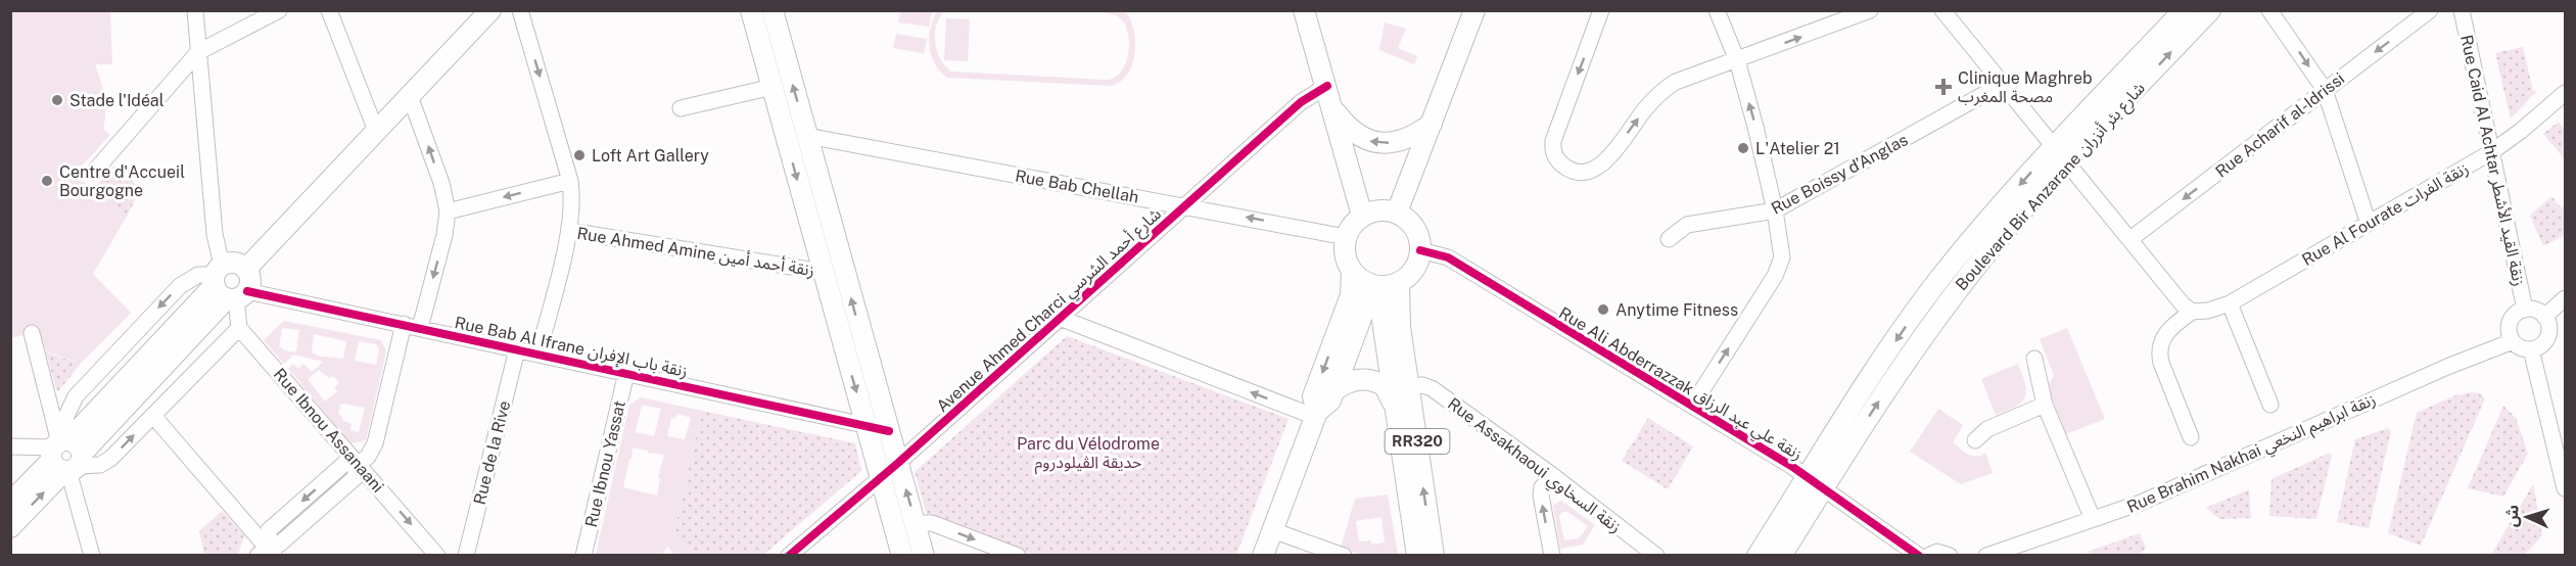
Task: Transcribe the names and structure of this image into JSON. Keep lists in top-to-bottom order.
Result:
{
  "streets": {
    "main road": ["Boulevard Bir Anzarane شارع بئر أنزران", "RR320"],
    "street": [
      "Rue Acharif al-Idrissi",
      "Rue Caid Al Achtar زنقة القيد الأشطر",
      "Rue Boissy d’Anglas",
      "Rue Bab Chellah",
      "Rue Al Fourate زنقة الفرات",
      "Rue Ahmed Amine زنقة أحمد أمين",
      "Avenue Ahmed Charci شارع أحمد الشرسي",
      "Rue Bab Al Ifrane زنقة باب الإفران",
      "Rue Ali Abderrazzak زنقة علي عبد الرزاق",
      "Rue Ibnou Assanaani",
      "Rue de la Rive",
      "Rue Brahim Nakhai زنقة ابراهيم النخعي",
      "Rue Ibnou Yassat",
      "Rue Assakhaoui زنقة السخاوي"
    ]
  },
  "crossings": [
    ["Rue Caid Al Achtar زنقة القيد الأشطر", "Rue Al Fourate زنقة الفرات"],
    ["Rue Caid Al Achtar زنقة القيد الأشطر", "Rue Brahim Nakhai زنقة ابراهيم النخعي"],
    ["Rue Bab Chellah", "Avenue Ahmed Charci شارع أحمد الشرسي"],
    ["Rue Bab Chellah", "Rue Ali Abderrazzak زنقة علي عبد الرزاق"],
    ["Rue Bab Chellah", "RR320"],
    ["Boulevard Bir Anzarane شارع بئر أنزران", "Rue Ali Abderrazzak زنقة علي عبد الرزاق"],
    ["Rue Bab Al Ifrane زنقة باب الإفران", "Rue de la Rive"],
    ["Rue Bab Al Ifrane زنقة باب الإفران", "Rue Ibnou Yassat"],
    ["Rue Ali Abderrazzak زنقة علي عبد الرزاق", "RR320"],
    ["RR320", "Rue Assakhaoui زنقة السخاوي"]
  ],
  "one_way": ["Rue Acharif al-Idrissi", "Rue Ibnou Assanaani"],
  "parks": ["Parc du Vélodrome حديقة الڤيلودروم"],
  "places": {
    "health": ["Clinique Maghreb مصحة المغرب"],
    "other": [
      "Stade l'Idéal",
      "L'Atelier 21",
      "Loft Art Gallery",
      "Centre d'Accueil Bourgogne",
      "Anytime Fitness"
    ]
  },
  "north": "left"
}
